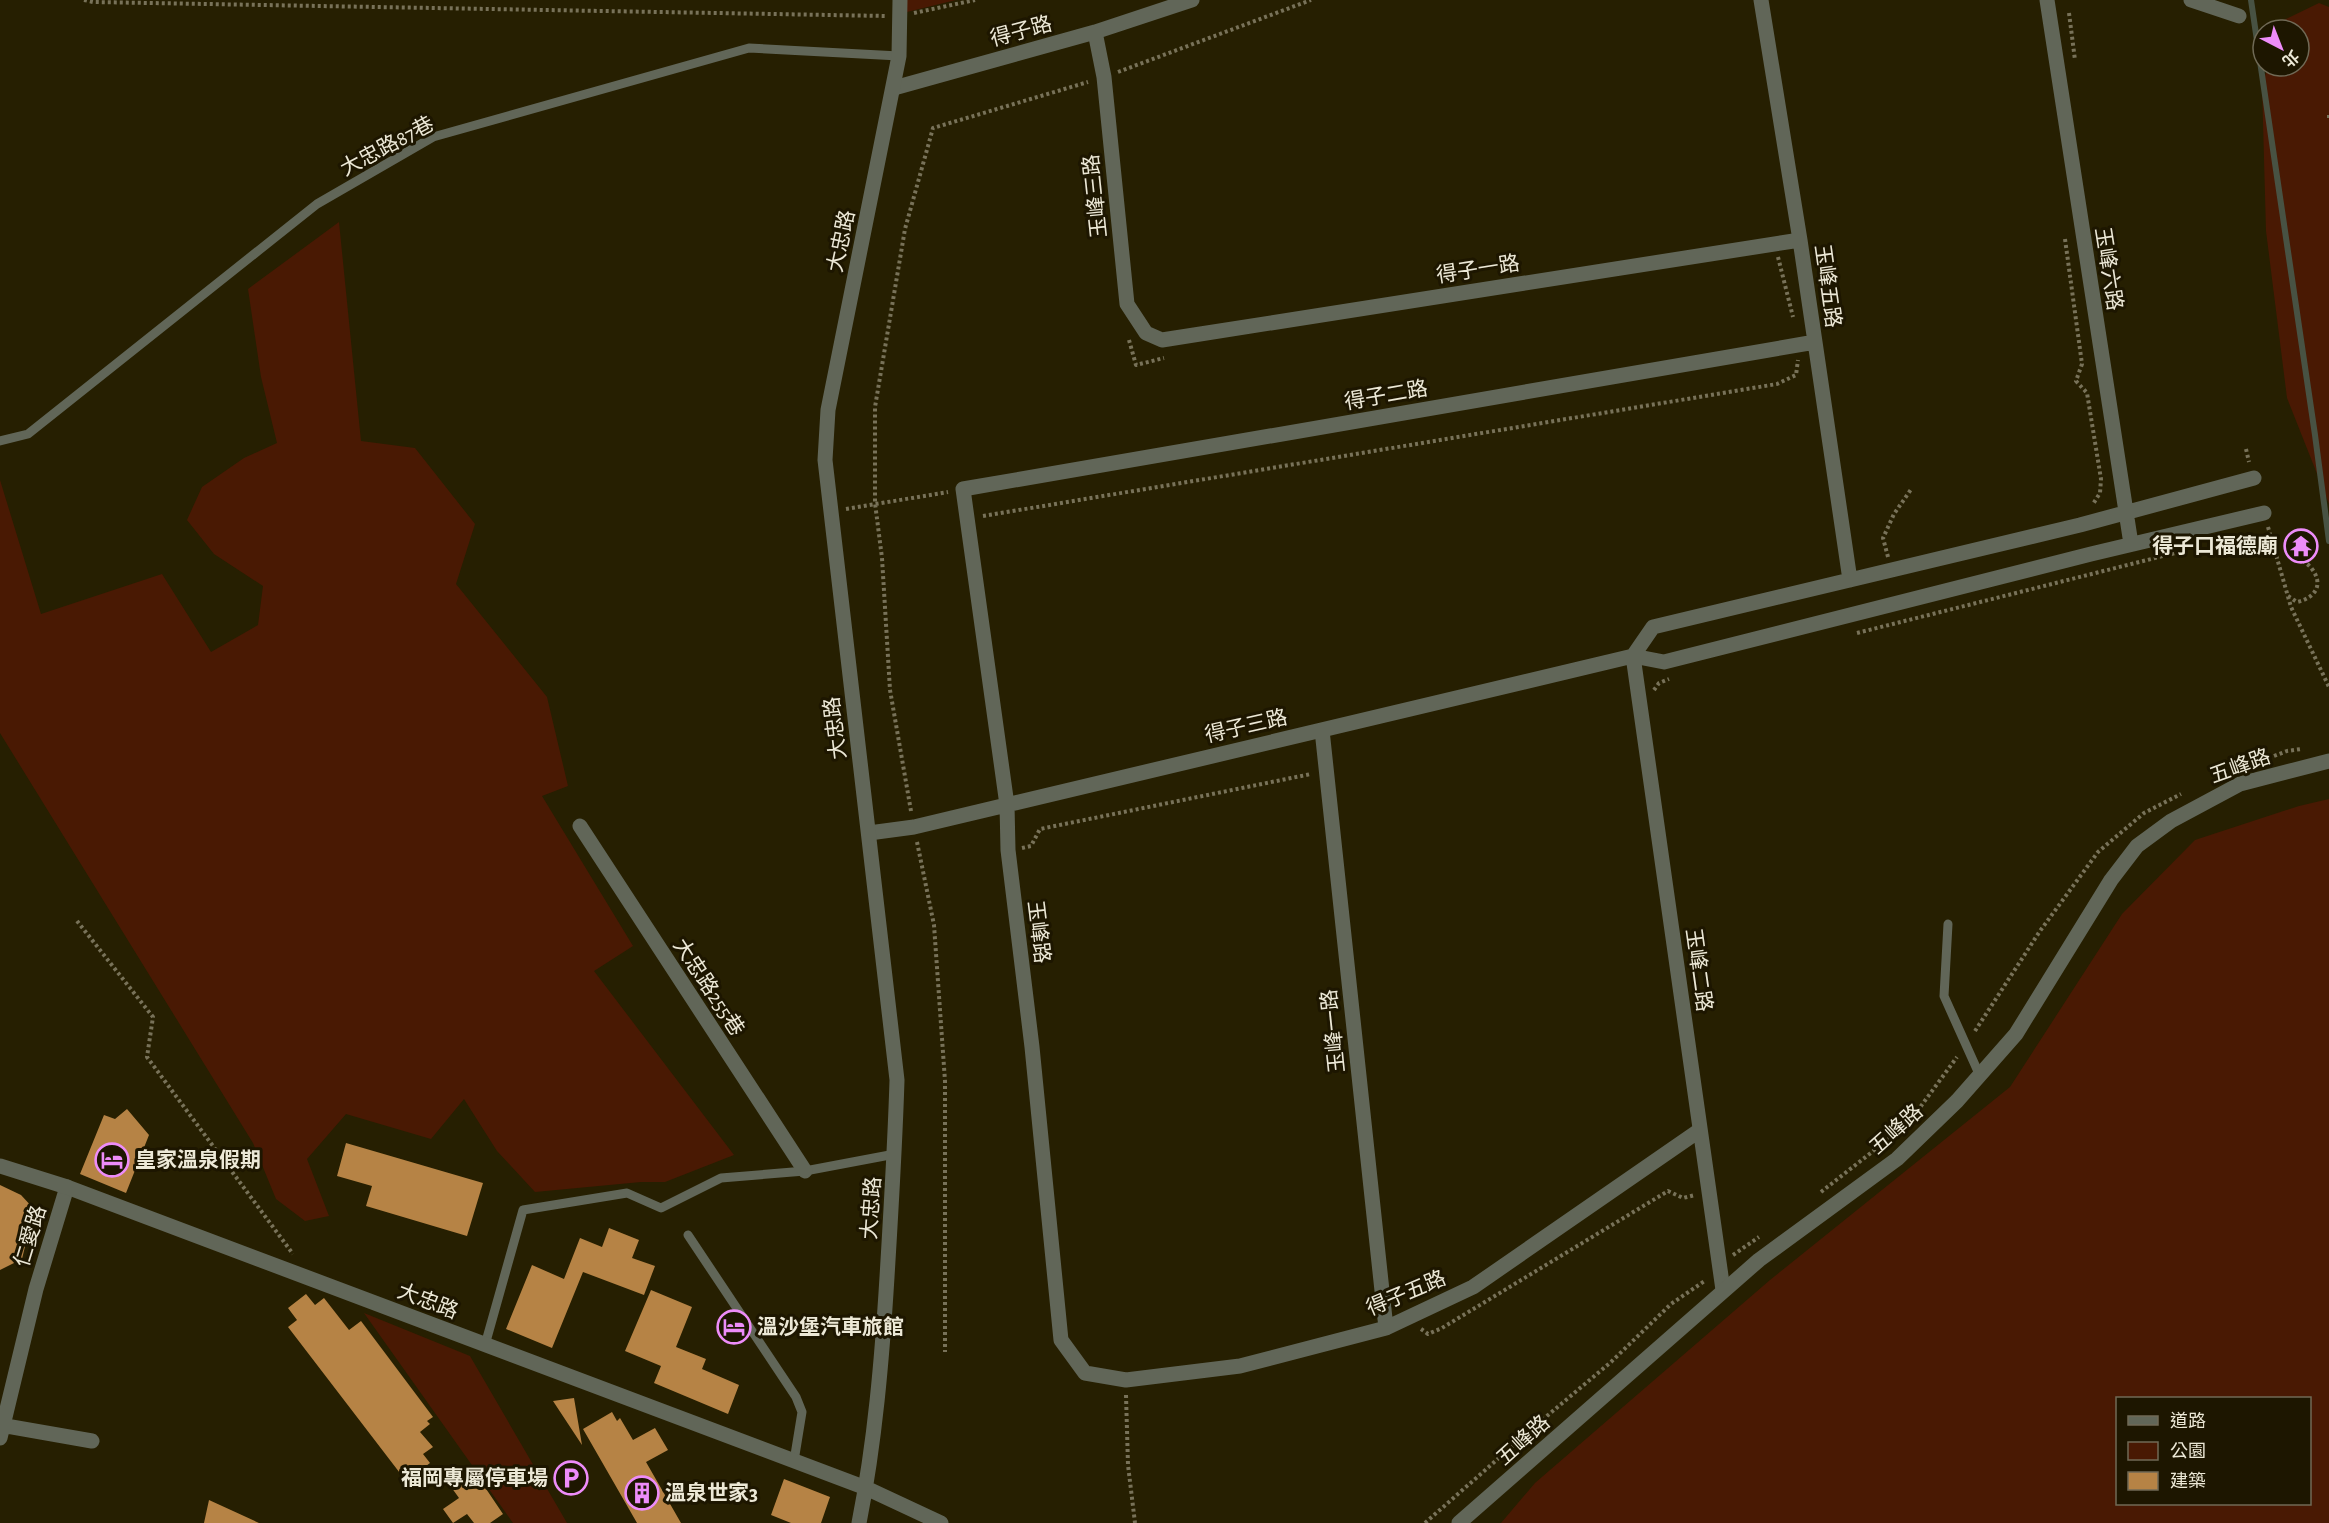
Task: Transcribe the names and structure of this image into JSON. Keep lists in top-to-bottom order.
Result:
{
  "streets": {
    "street": [
      "得子路",
      "玉峰三路",
      "大忠路",
      "得子一路",
      "玉峰六路",
      "玉峰五路",
      "得子二路",
      "得子三路",
      "五峰路",
      "玉峰路",
      "玉峰二路",
      "大忠路255巷",
      "玉峰一路",
      "仁愛路",
      "得子五路"
    ],
    "lane": ["大忠路87巷"]
  },
  "crossings": [
    ["得子路", "玉峰三路"],
    ["得子路", "大忠路"],
    ["大忠路87巷", "大忠路"],
    ["玉峰三路", "得子一路"],
    ["大忠路", "得子三路"],
    ["大忠路", "仁愛路"],
    ["得子一路", "玉峰五路"],
    ["玉峰五路", "得子二路"],
    ["得子二路", "玉峰路"],
    ["得子三路", "玉峰路"],
    ["得子三路", "玉峰二路"],
    ["得子三路", "玉峰一路"],
    ["五峰路", "玉峰二路"],
    ["玉峰路", "得子五路"],
    ["玉峰二路", "得子五路"],
    ["玉峰一路", "得子五路"]
  ],
  "places": {
    "temple": ["得子口福德廟"],
    "hotel": ["皇家溫泉假期", "溫沙堡汽車旅館"],
    "parking": ["福岡專屬停車場"],
    "building": ["溫泉世家3"]
  },
  "legend": ["道路", "公園", "建築"],
  "north": "bottom right"
}
